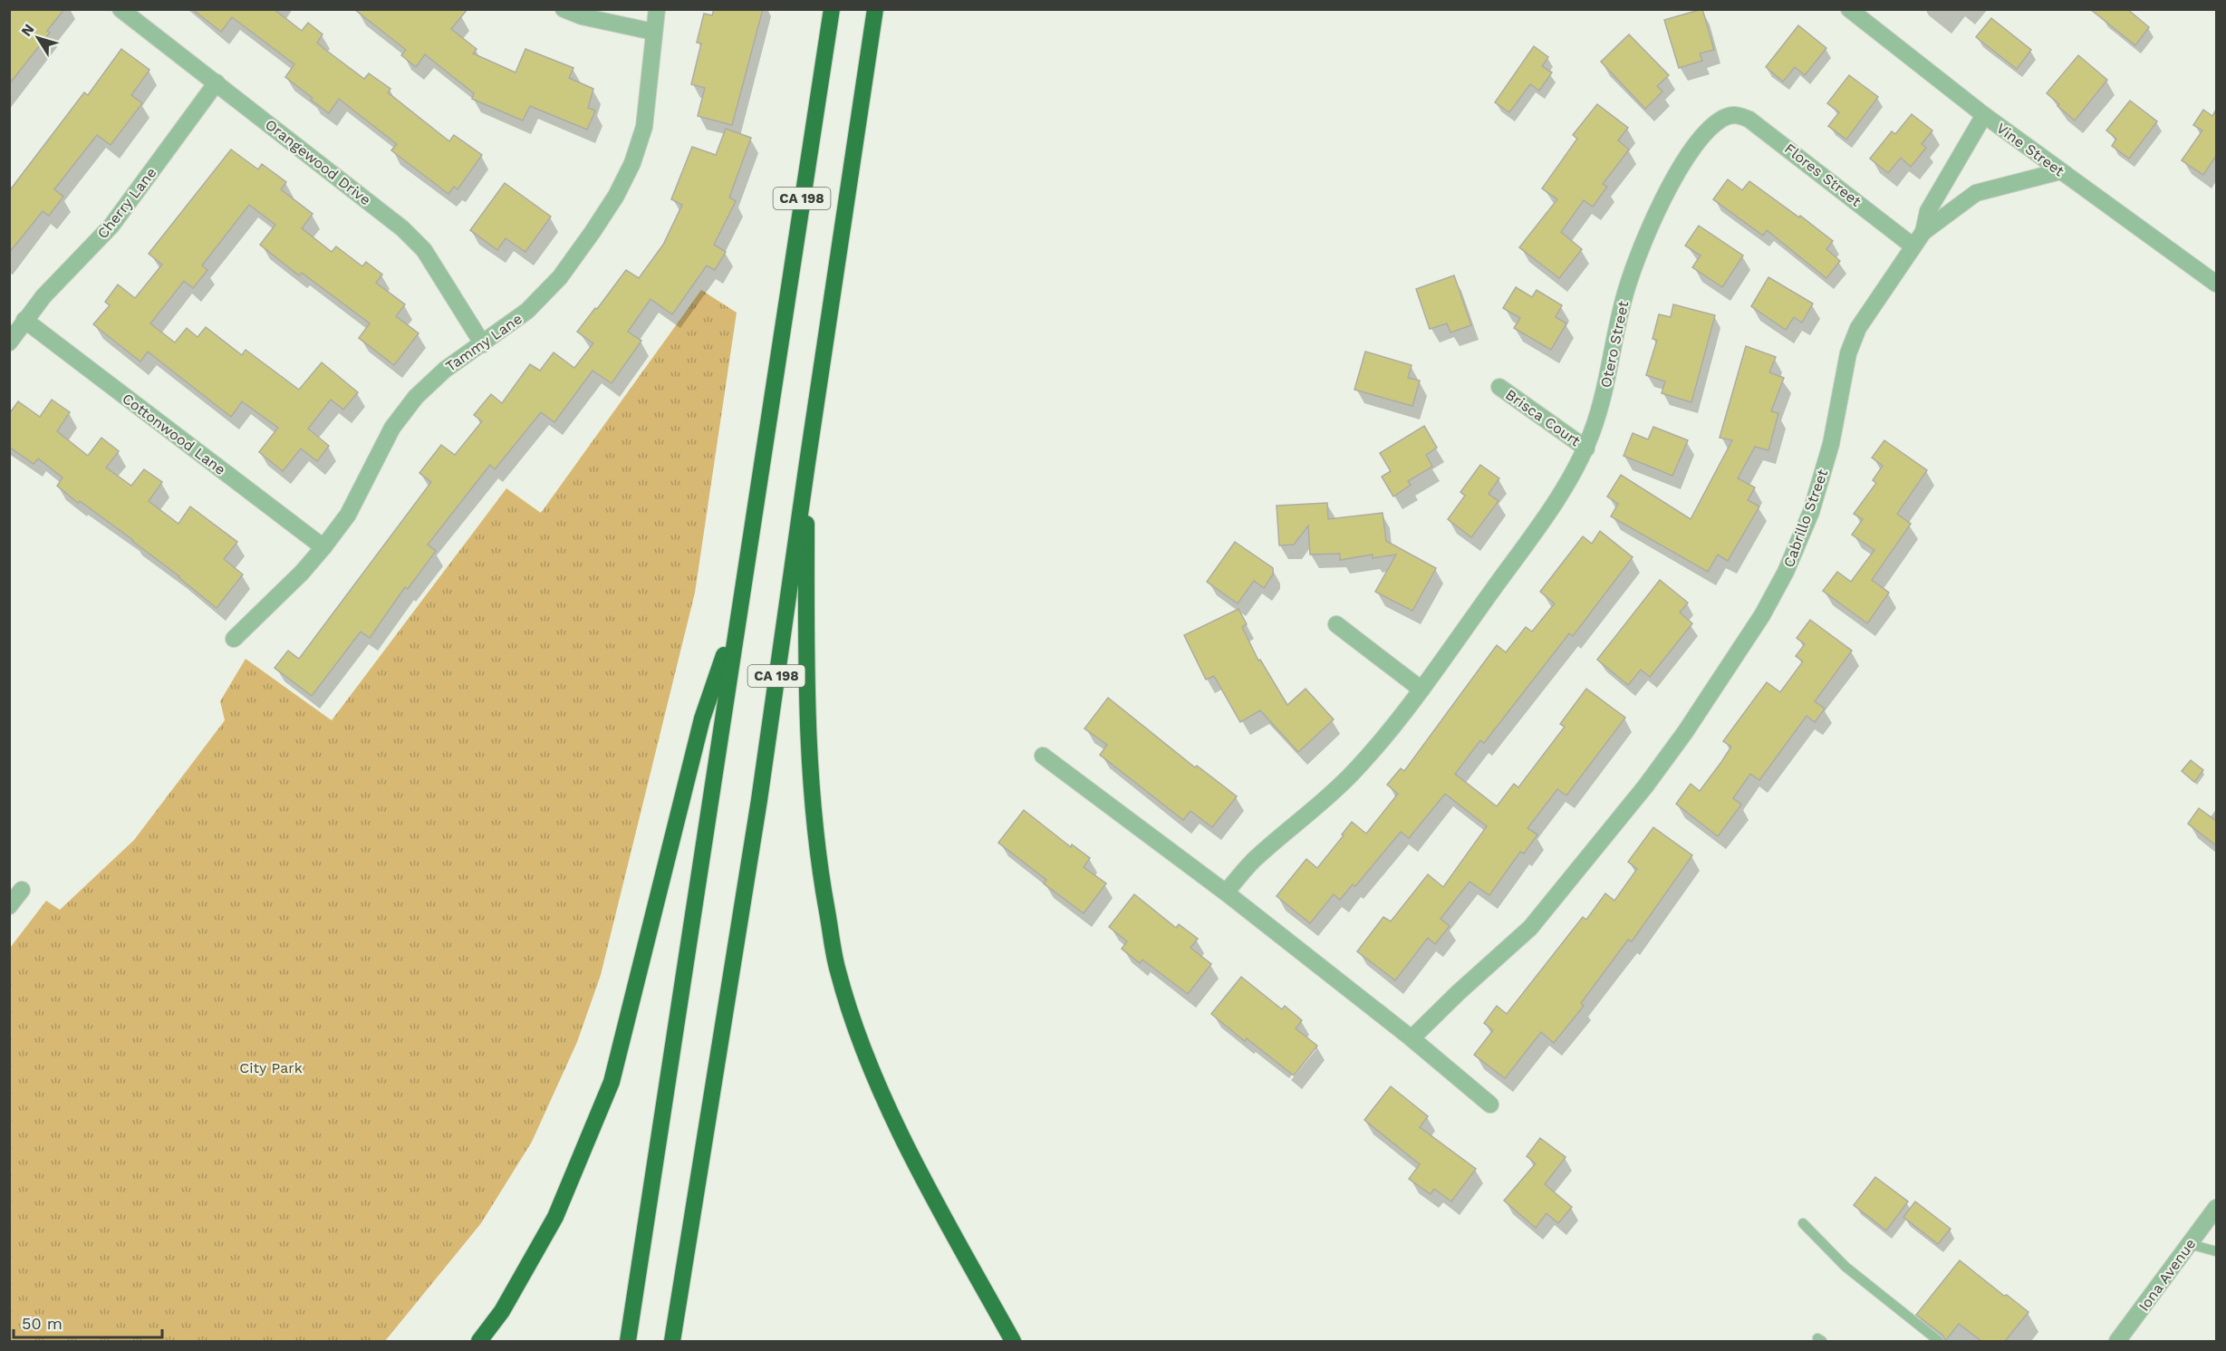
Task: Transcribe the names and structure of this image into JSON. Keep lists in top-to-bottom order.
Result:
{
  "streets": {
    "highway": ["CA 198"],
    "street": [
      "Vine Street",
      "Orangewood Drive",
      "Flores Street",
      "Cherry Lane",
      "Tammy Lane",
      "Otero Street",
      "Brisca Court",
      "Cottonwood Lane",
      "Cabrillo Street",
      "Iona Avenue"
    ]
  },
  "crossings": [
    ["Vine Street", "Cabrillo Street"],
    ["Orangewood Drive", "Cherry Lane"],
    ["Orangewood Drive", "Tammy Lane"],
    ["Flores Street", "Otero Street"],
    ["Flores Street", "Cabrillo Street"],
    ["Cherry Lane", "Cottonwood Lane"],
    ["Tammy Lane", "Cottonwood Lane"],
    ["Otero Street", "Brisca Court"]
  ],
  "parks": ["City Park"],
  "scale_bar": "50 m",
  "north": "top left"
}
